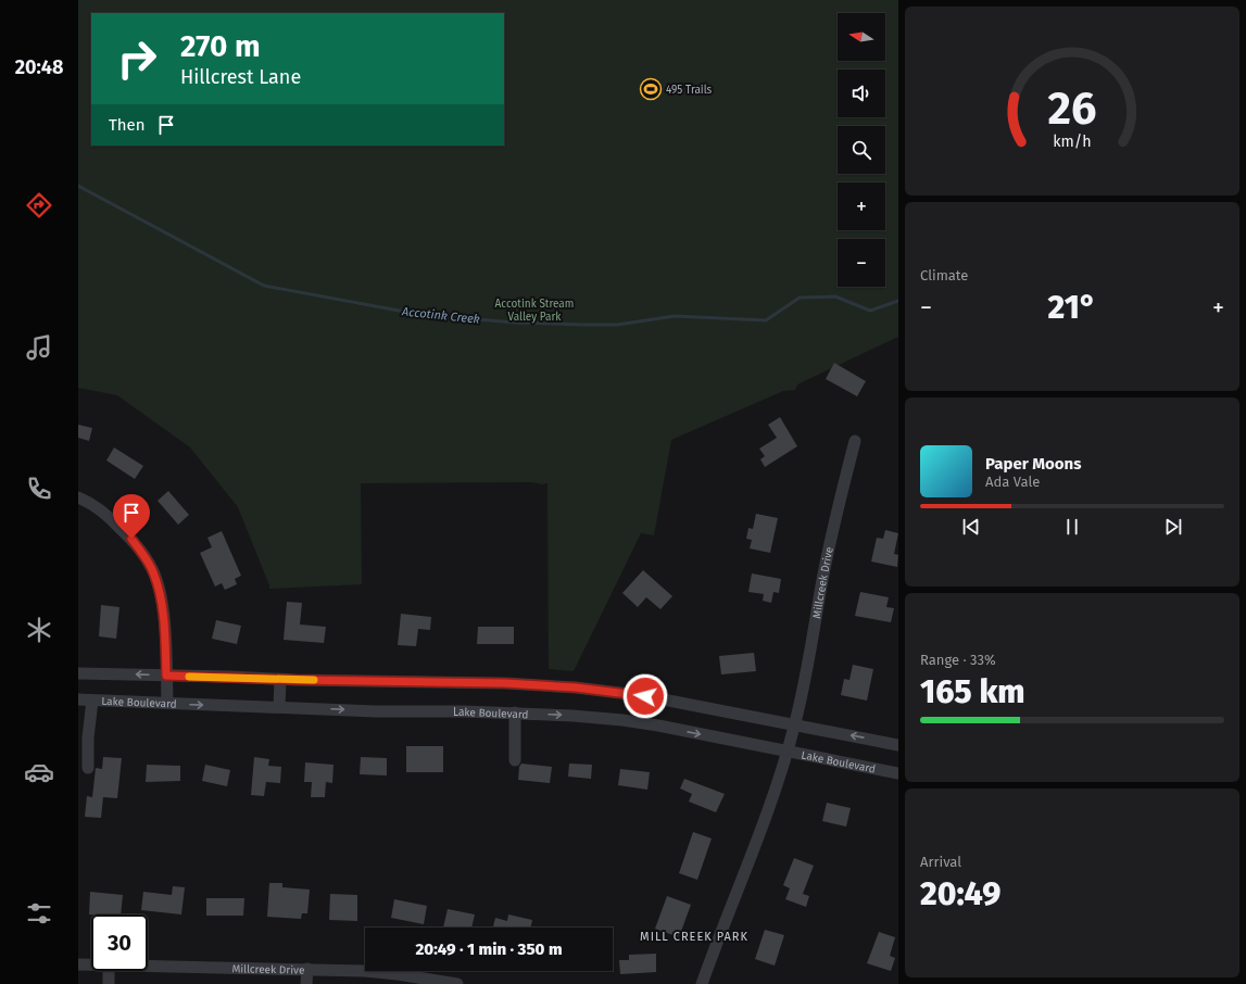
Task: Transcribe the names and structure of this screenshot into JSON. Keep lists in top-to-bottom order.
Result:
{
  "streets": {
    "street": ["Millcreek Drive", "Lake Boulevard"]
  },
  "crossings": [
    ["Millcreek Drive", "Lake Boulevard"]
  ],
  "districts": ["MILL CREEK PARK"],
  "water": ["Accotink Creek"],
  "parks": ["Accotink Stream Valley Park"],
  "places": {
    "sports": ["495 Trails"]
  },
  "north": "left",
  "page": {
    "tabs": "20:48",
    "map_buttons": ["+", "−"],
    "turn": ["270 m", "Hillcrest Lane"],
    "then": "Then",
    "tile": [
      "Climate",
      ["Range · 33%", "165 km"],
      ["Arrival", "20:49"]
    ],
    "heat": ["−", "21°", "+"],
    "song": ["Paper Moons", "Ada Vale"],
    "limit": "30",
    "trip": "20:49 · 1 min · 350 m",
    "gauge": ["26", "km/h"]
  }
}
